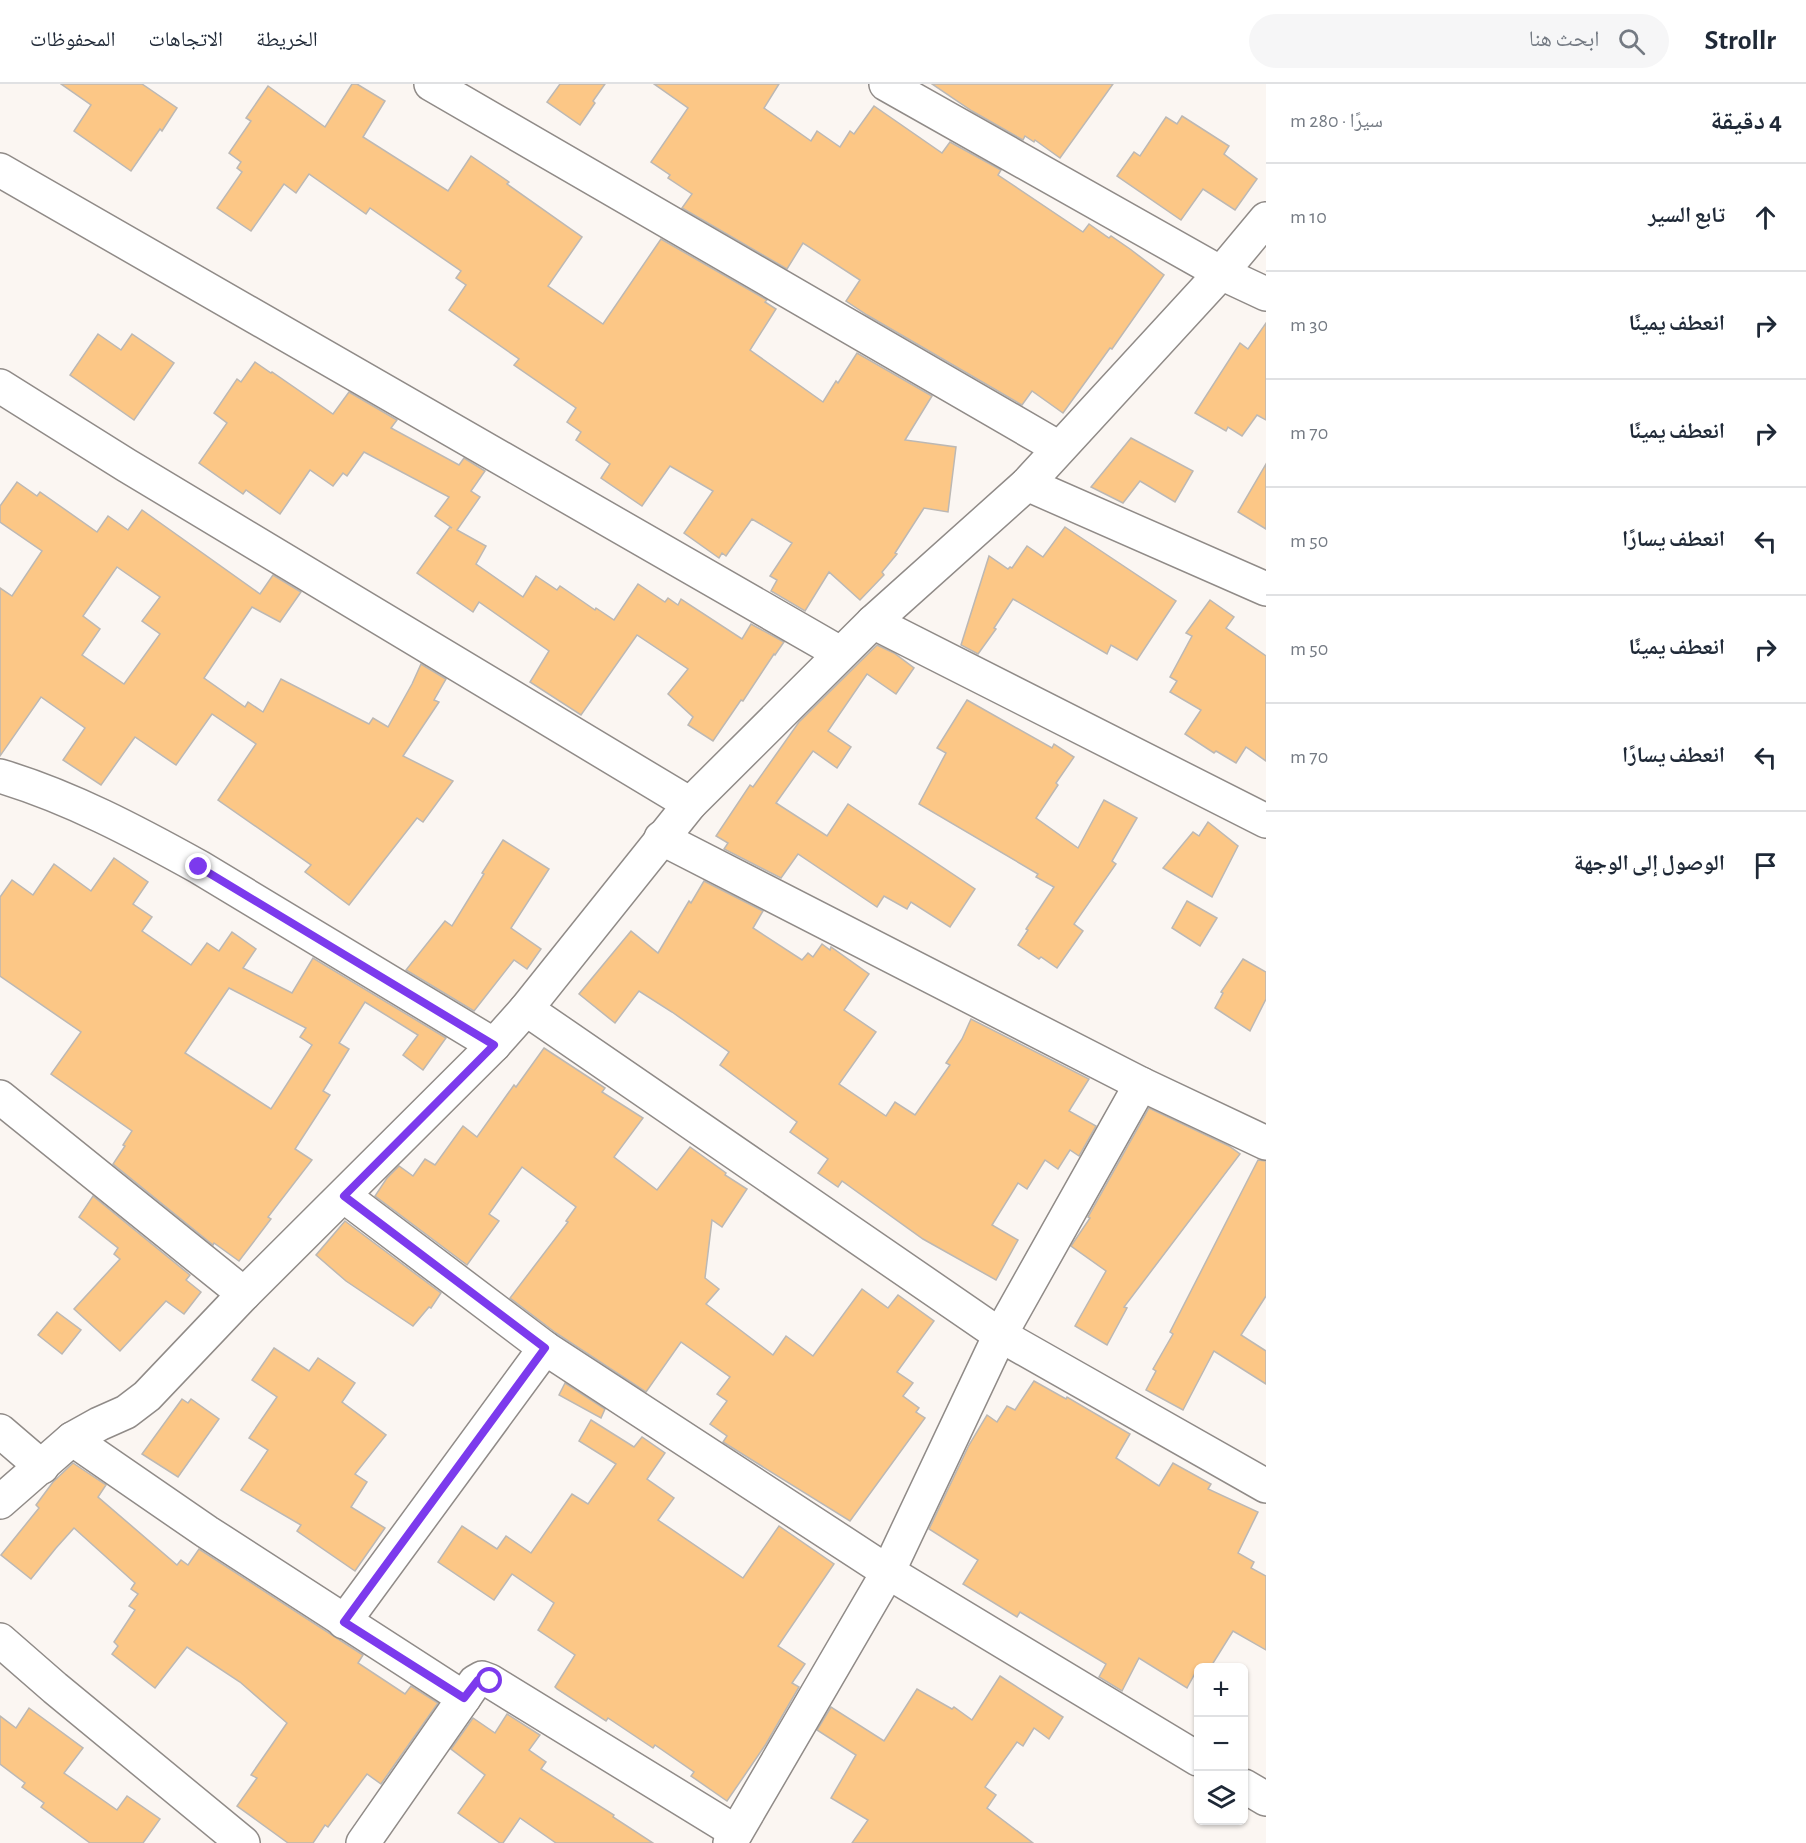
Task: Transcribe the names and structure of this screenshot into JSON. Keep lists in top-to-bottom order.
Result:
{
  "page": {
    "header": "Strollr",
    "search": "ابحث هنا",
    "nav": ["الخريطة", "الاتجاهات", "المحفوظات"],
    "heading": ["4 دقيقة", "سيرًا · 280 m"],
    "list": [
      ["تابع السير", "10 m"],
      ["انعطف يمينًا", "30 m"],
      ["انعطف يمينًا", "70 m"],
      ["انعطف يسارًا", "50 m"],
      ["انعطف يمينًا", "50 m"],
      ["انعطف يسارًا", "70 m"],
      "الوصول إلى الوجهة"
    ],
    "map_buttons": ["+", "−"]
  }
}
